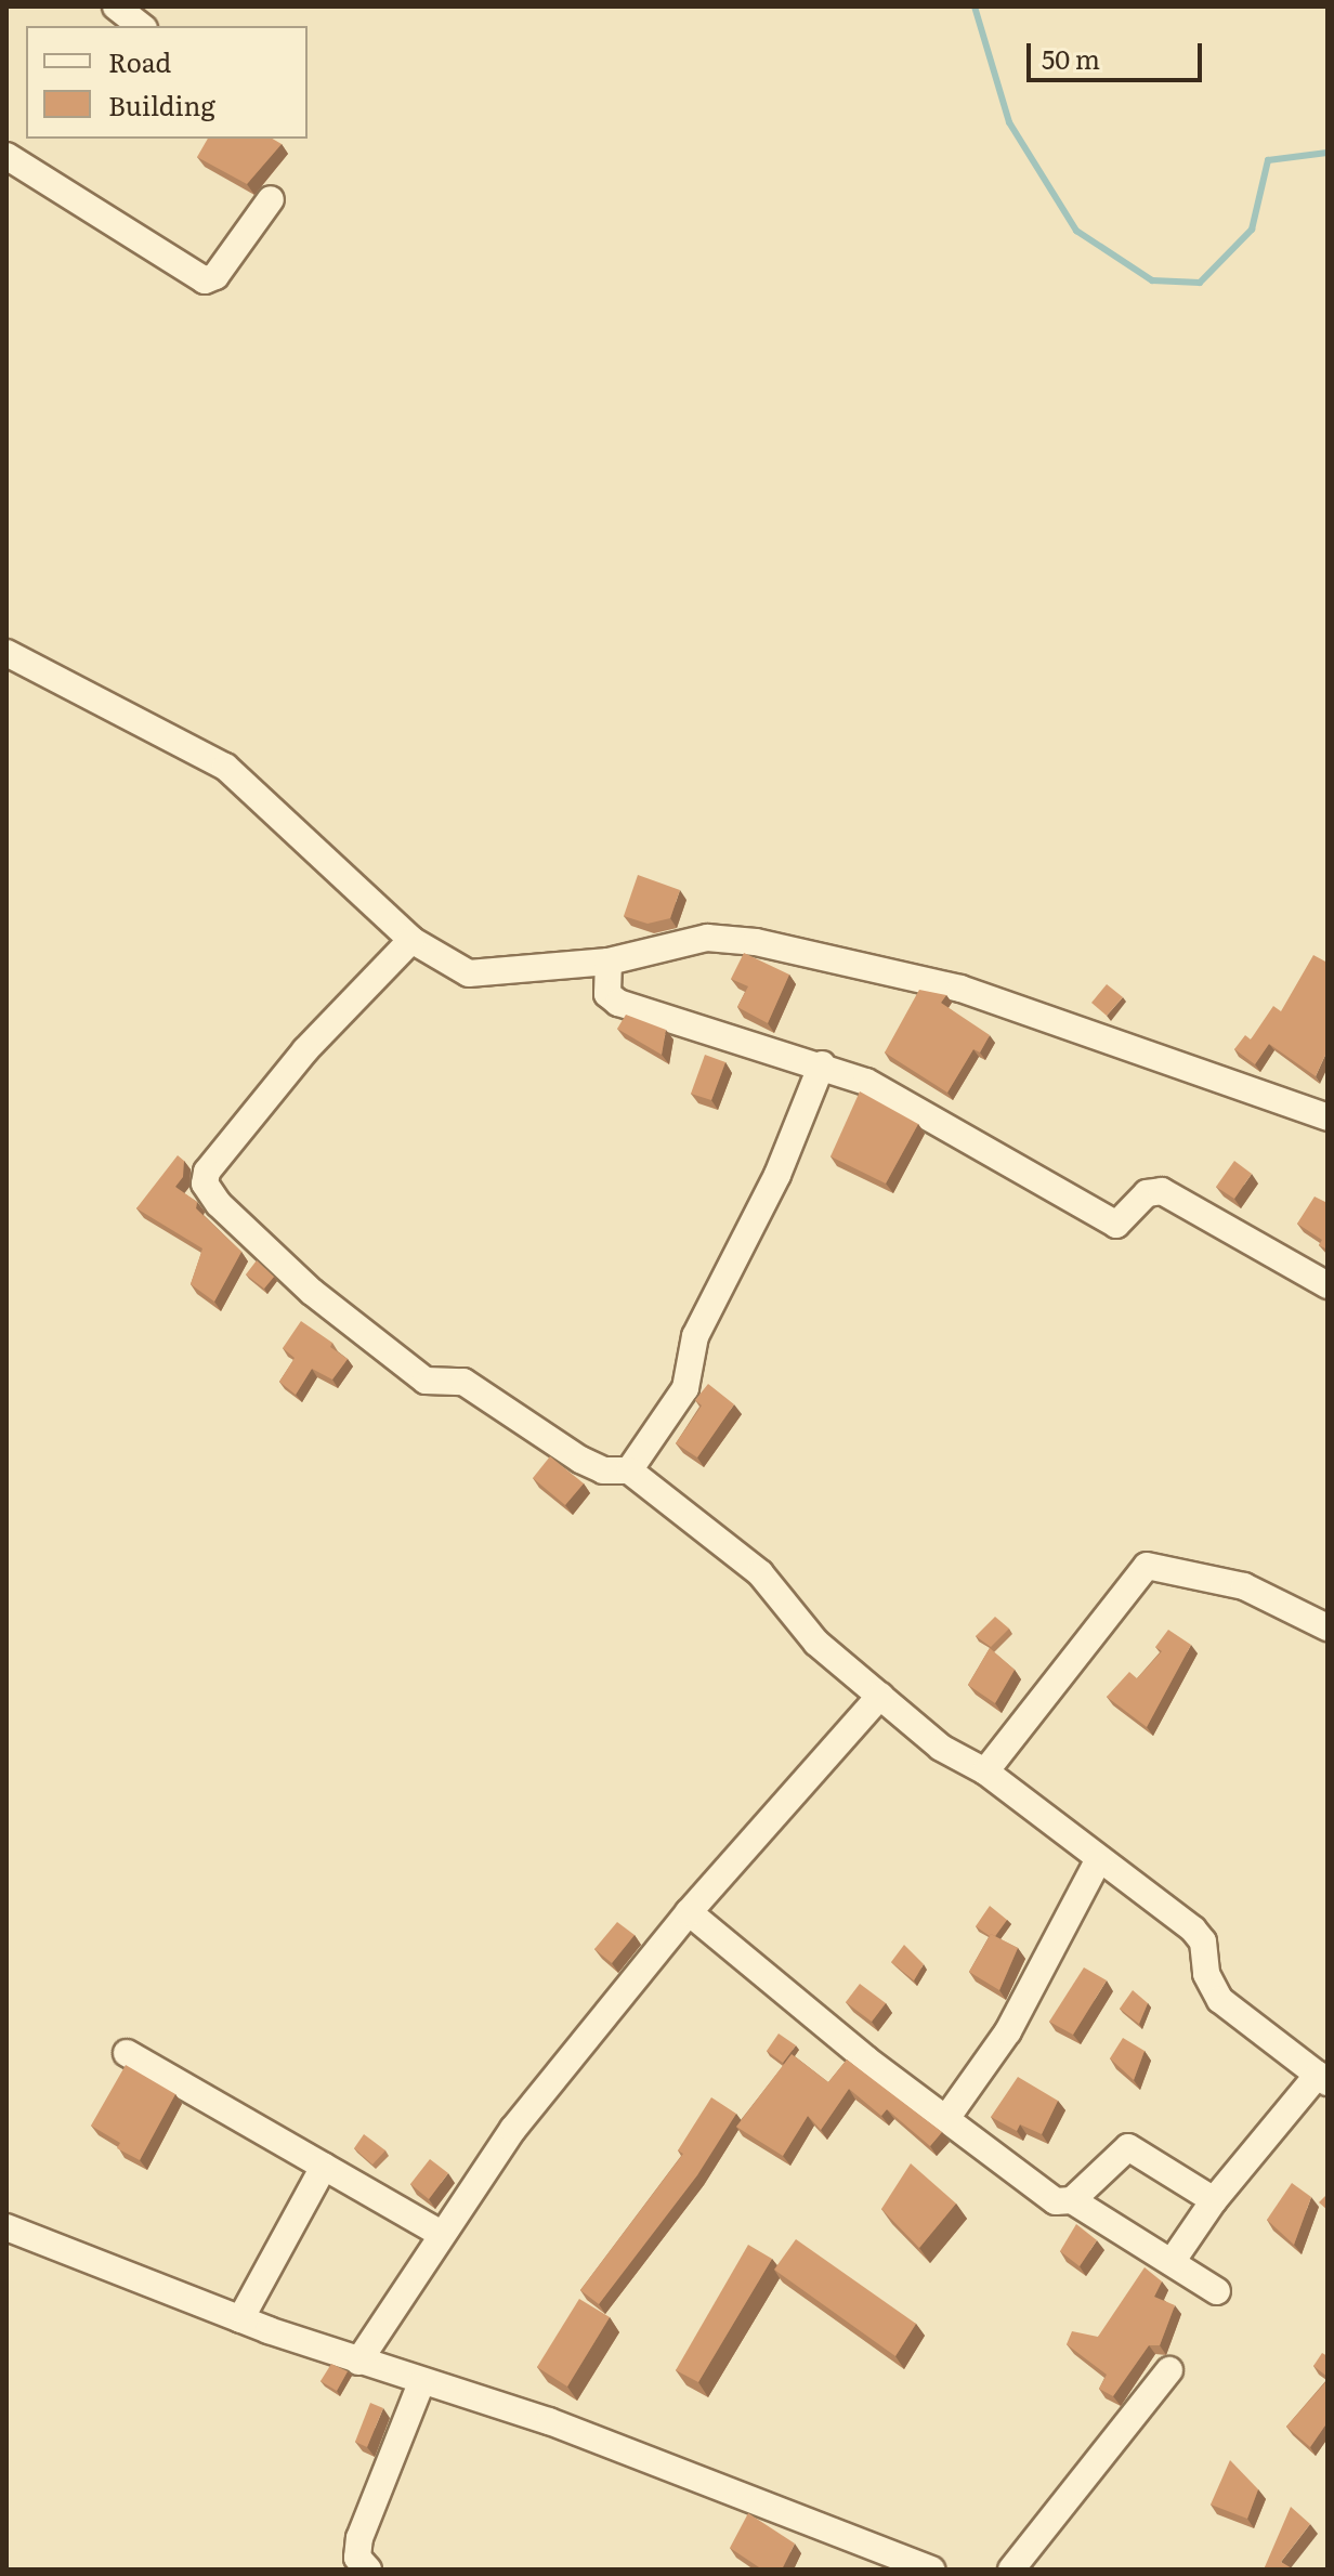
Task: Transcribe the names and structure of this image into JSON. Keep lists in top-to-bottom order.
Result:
{
  "legend": ["Road", "Building"],
  "scale_bar": "50 m"
}
